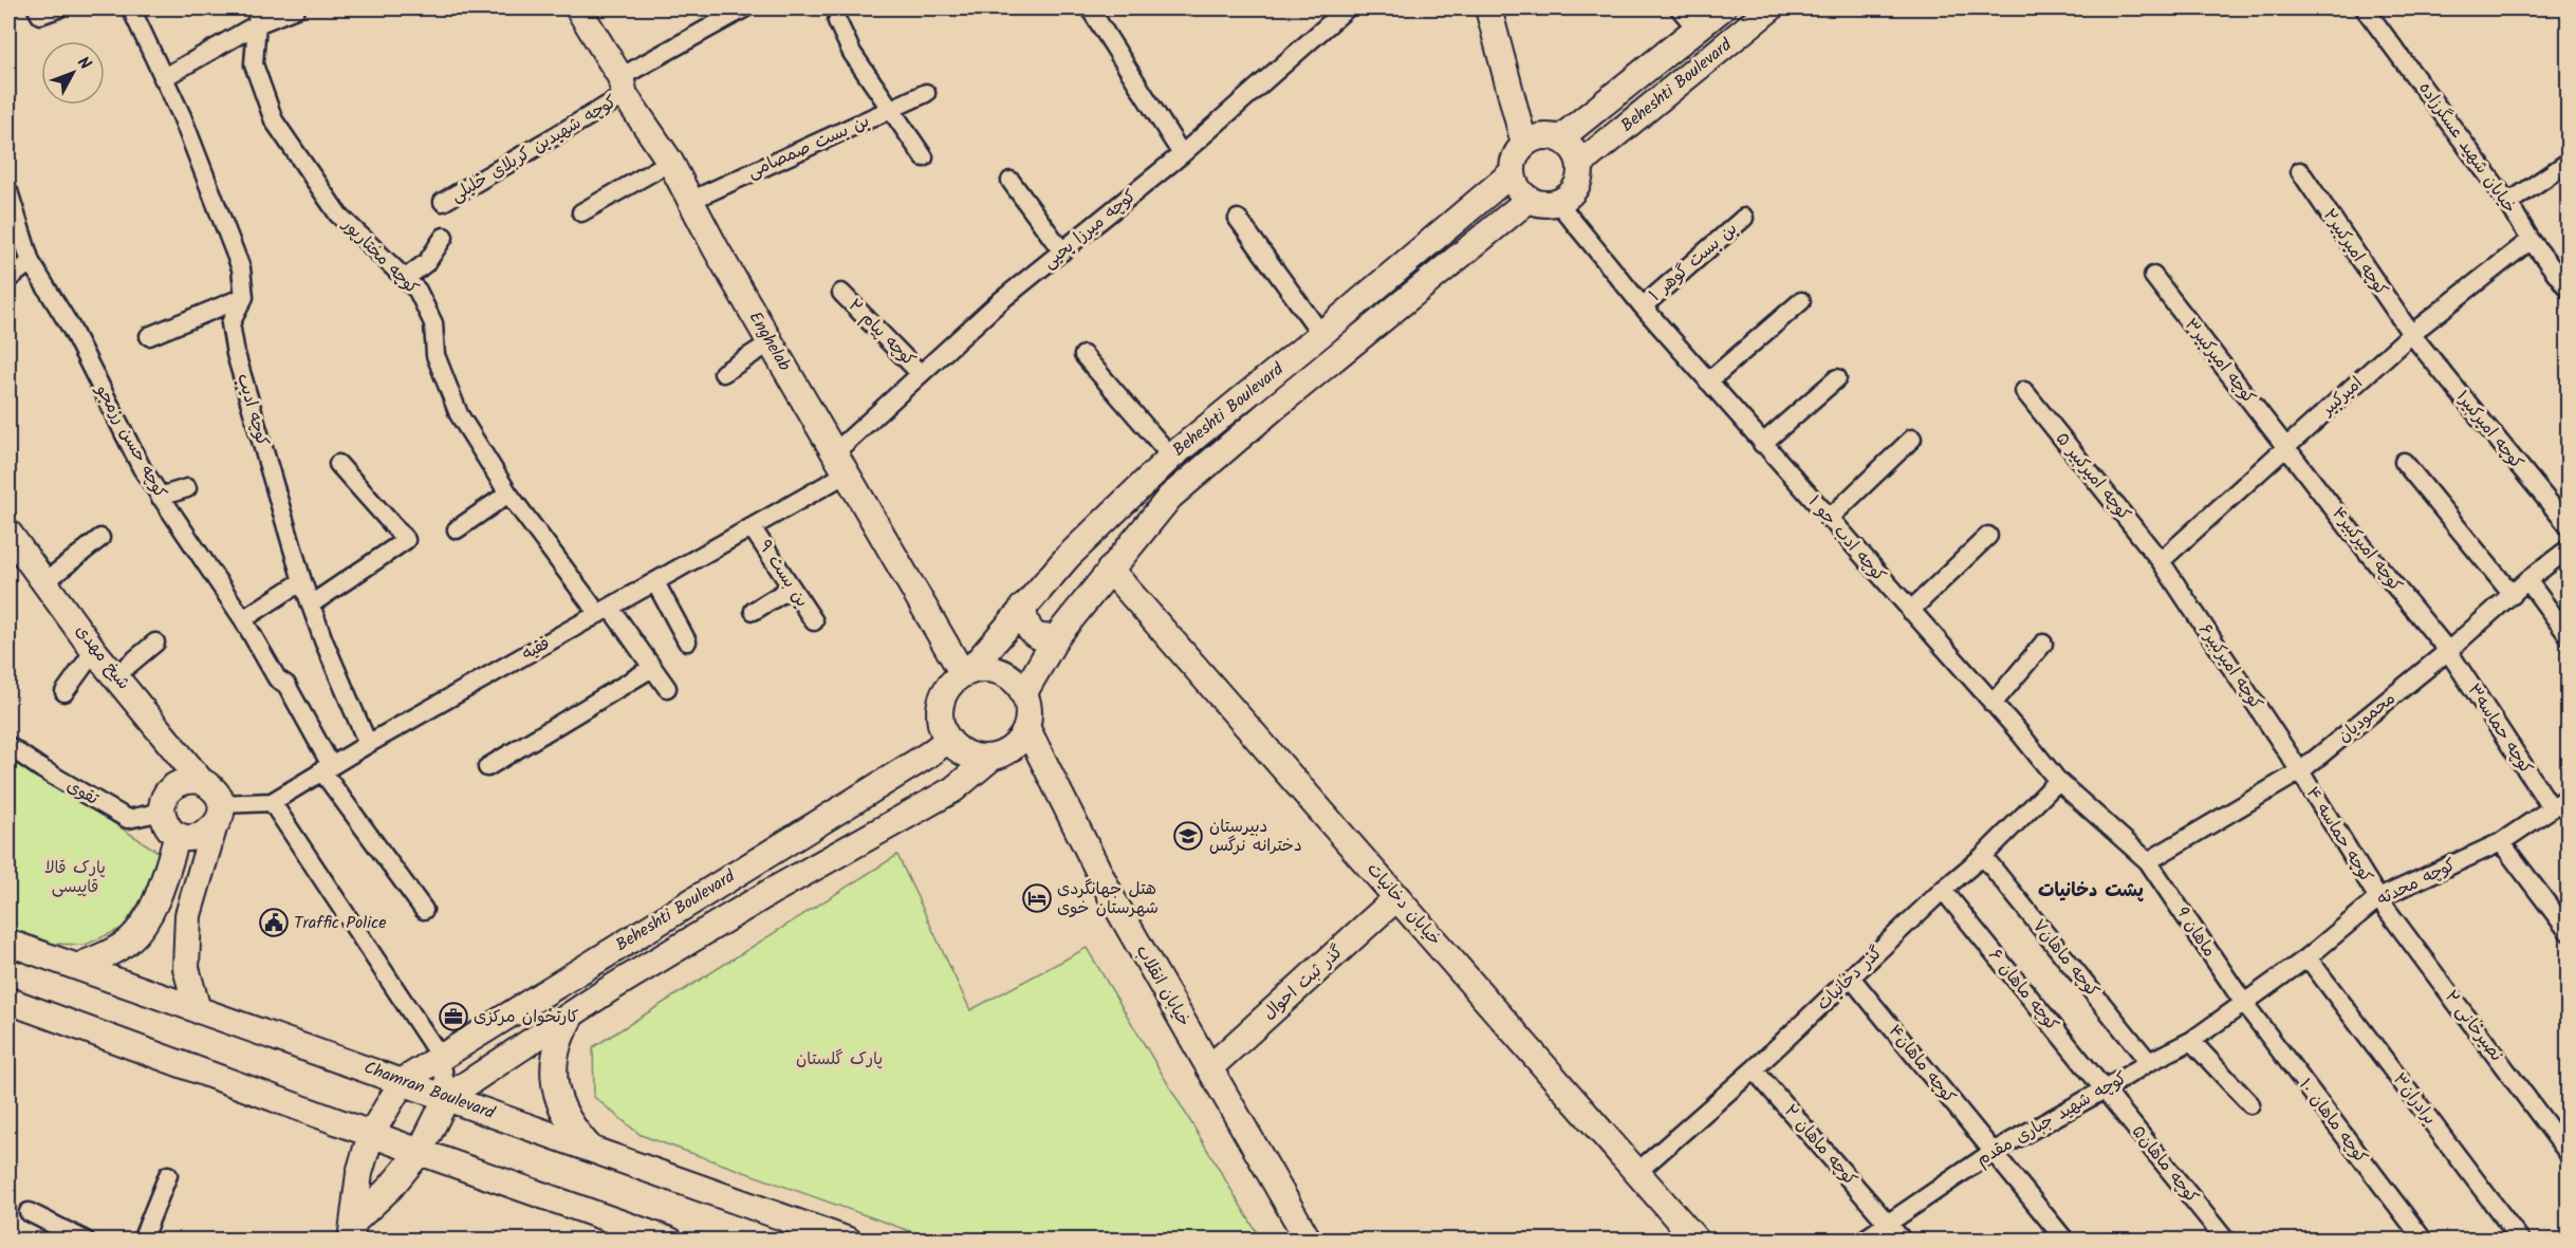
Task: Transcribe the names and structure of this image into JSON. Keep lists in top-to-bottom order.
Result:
{
  "streets": {
    "main road": [
      "Beheshti Boulevard",
      "Enghelab",
      "شیخ مهدی",
      "خیابان دخانیات",
      "گذر ثبت احوال",
      "خیابان انقلاب",
      "Chamran Boulevard"
    ],
    "street": [
      "بن بست صمصامی",
      "خیابان شهید عسگرزاده",
      "کوچه شهیدین کربلای خلیلی",
      "کوچه میرزا یحیی",
      "کوچه امیرکبیر۲",
      "کوچه مختارپور",
      "بن بست گوهر ۱",
      "کوچه پیام ۲",
      "کوچه امیرکبیر۳",
      "امیرکبیر",
      "کوچه ادیب",
      "کوچه امیرکبیر۱",
      "کوچه حسن رزمجو",
      "کوچه امیرکبیر ۵",
      "کوچه ادب جو ۱",
      "کوچه امیرکبیر۴",
      "بن بست ۹",
      "فقیه",
      "کوچه امیرکبیر۶",
      "محمودیان",
      "کوچه حماسه۳",
      "تقوی",
      "کوچه حماسه ۴",
      "کوچه محدثه",
      "ماهان 9",
      "کوچه ماهان۷",
      "گذر دخانیات",
      "کوچه ماهان ۶",
      "نصیرخانی ۲",
      "کوچه ماهان۴",
      "برادران۳",
      "کوچه شهید جباری مقدم",
      "کوچه ماهان ۱۰",
      "کوچه ماهان ۲",
      "کوچه ماهان۵"
    ]
  },
  "crossings": [
    ["Beheshti Boulevard", "Enghelab"],
    ["Beheshti Boulevard", "کوچه ادب جو ۱"],
    ["Beheshti Boulevard", "خیابان دخانیات"],
    ["Beheshti Boulevard", "خیابان انقلاب"],
    ["Beheshti Boulevard", "Chamran Boulevard"],
    ["بن بست صمصامی", "Enghelab"],
    ["خیابان شهید عسگرزاده", "امیرکبیر"],
    ["کوچه شهیدین کربلای خلیلی", "Enghelab"],
    ["کوچه میرزا یحیی", "کوچه پیام ۲"],
    ["کوچه میرزا یحیی", "Enghelab"],
    ["کوچه میرزا یحیی", "فقیه"],
    ["کوچه امیرکبیر۲", "امیرکبیر"],
    ["کوچه امیرکبیر۲", "کوچه امیرکبیر۱"],
    ["کوچه مختارپور", "فقیه"],
    ["بن بست گوهر ۱", "کوچه ادب جو ۱"],
    ["Enghelab", "فقیه"],
    ["Enghelab", "خیابان انقلاب"],
    ["کوچه امیرکبیر۳", "امیرکبیر"],
    ["کوچه امیرکبیر۳", "کوچه امیرکبیر۴"],
    ["امیرکبیر", "کوچه امیرکبیر۱"],
    ["امیرکبیر", "کوچه امیرکبیر ۵"],
    ["امیرکبیر", "کوچه امیرکبیر۴"],
    ["امیرکبیر", "کوچه امیرکبیر۶"],
    ["کوچه ادیب", "فقیه"],
    ["کوچه حسن رزمجو", "فقیه"],
    ["کوچه امیرکبیر ۵", "کوچه امیرکبیر۶"],
    ["کوچه ادب جو ۱", "محمودیان"],
    ["کوچه ادب جو ۱", "ماهان 9"],
    ["کوچه ادب جو ۱", "گذر دخانیات"],
    ["کوچه امیرکبیر۴", "محمودیان"],
    ["کوچه امیرکبیر۴", "کوچه حماسه۳"],
    ["بن بست ۹", "فقیه"],
    ["شیخ مهدی", "تقوی"],
    ["کوچه امیرکبیر۶", "محمودیان"],
    ["کوچه امیرکبیر۶", "کوچه حماسه ۴"],
    ["محمودیان", "کوچه حماسه۳"],
    ["محمودیان", "کوچه حماسه ۴"],
    ["محمودیان", "ماهان 9"],
    ["کوچه حماسه۳", "کوچه محدثه"],
    ["کوچه حماسه ۴", "کوچه محدثه"],
    ["کوچه حماسه ۴", "نصیرخانی ۲"],
    ["کوچه محدثه", "ماهان 9"],
    ["کوچه محدثه", "نصیرخانی ۲"],
    ["کوچه محدثه", "برادران۳"],
    ["کوچه محدثه", "کوچه شهید جباری مقدم"],
    ["کوچه محدثه", "کوچه ماهان ۱۰"],
    ["خیابان دخانیات", "گذر دخانیات"],
    ["خیابان دخانیات", "گذر ثبت احوال"],
    ["ماهان 9", "کوچه شهید جباری مقدم"],
    ["ماهان 9", "کوچه ماهان ۱۰"],
    ["کوچه ماهان۷", "گذر دخانیات"],
    ["کوچه ماهان۷", "کوچه شهید جباری مقدم"],
    ["گذر دخانیات", "کوچه ماهان ۶"],
    ["گذر دخانیات", "کوچه ماهان۴"],
    ["گذر دخانیات", "کوچه ماهان ۲"],
    ["گذر ثبت احوال", "خیابان انقلاب"],
    ["کوچه ماهان ۶", "کوچه شهید جباری مقدم"],
    ["کوچه ماهان ۶", "کوچه ماهان۵"],
    ["کوچه ماهان۴", "کوچه شهید جباری مقدم"],
    ["کوچه شهید جباری مقدم", "کوچه ماهان ۱۰"],
    ["کوچه شهید جباری مقدم", "کوچه ماهان ۲"],
    ["کوچه شهید جباری مقدم", "کوچه ماهان۵"]
  ],
  "districts": ["پشت دخانیات"],
  "parks": ["پارک قالا قاپیسی", "پارک گلستان"],
  "places": {
    "school or university": ["دبیرستان دخترانه نرگس"],
    "hotel": ["هتل جهانگردی شهرستان خوی"],
    "public building": ["Traffic Police"],
    "office": ["کارتخوان مرکزی"]
  },
  "north": "top right"
}
